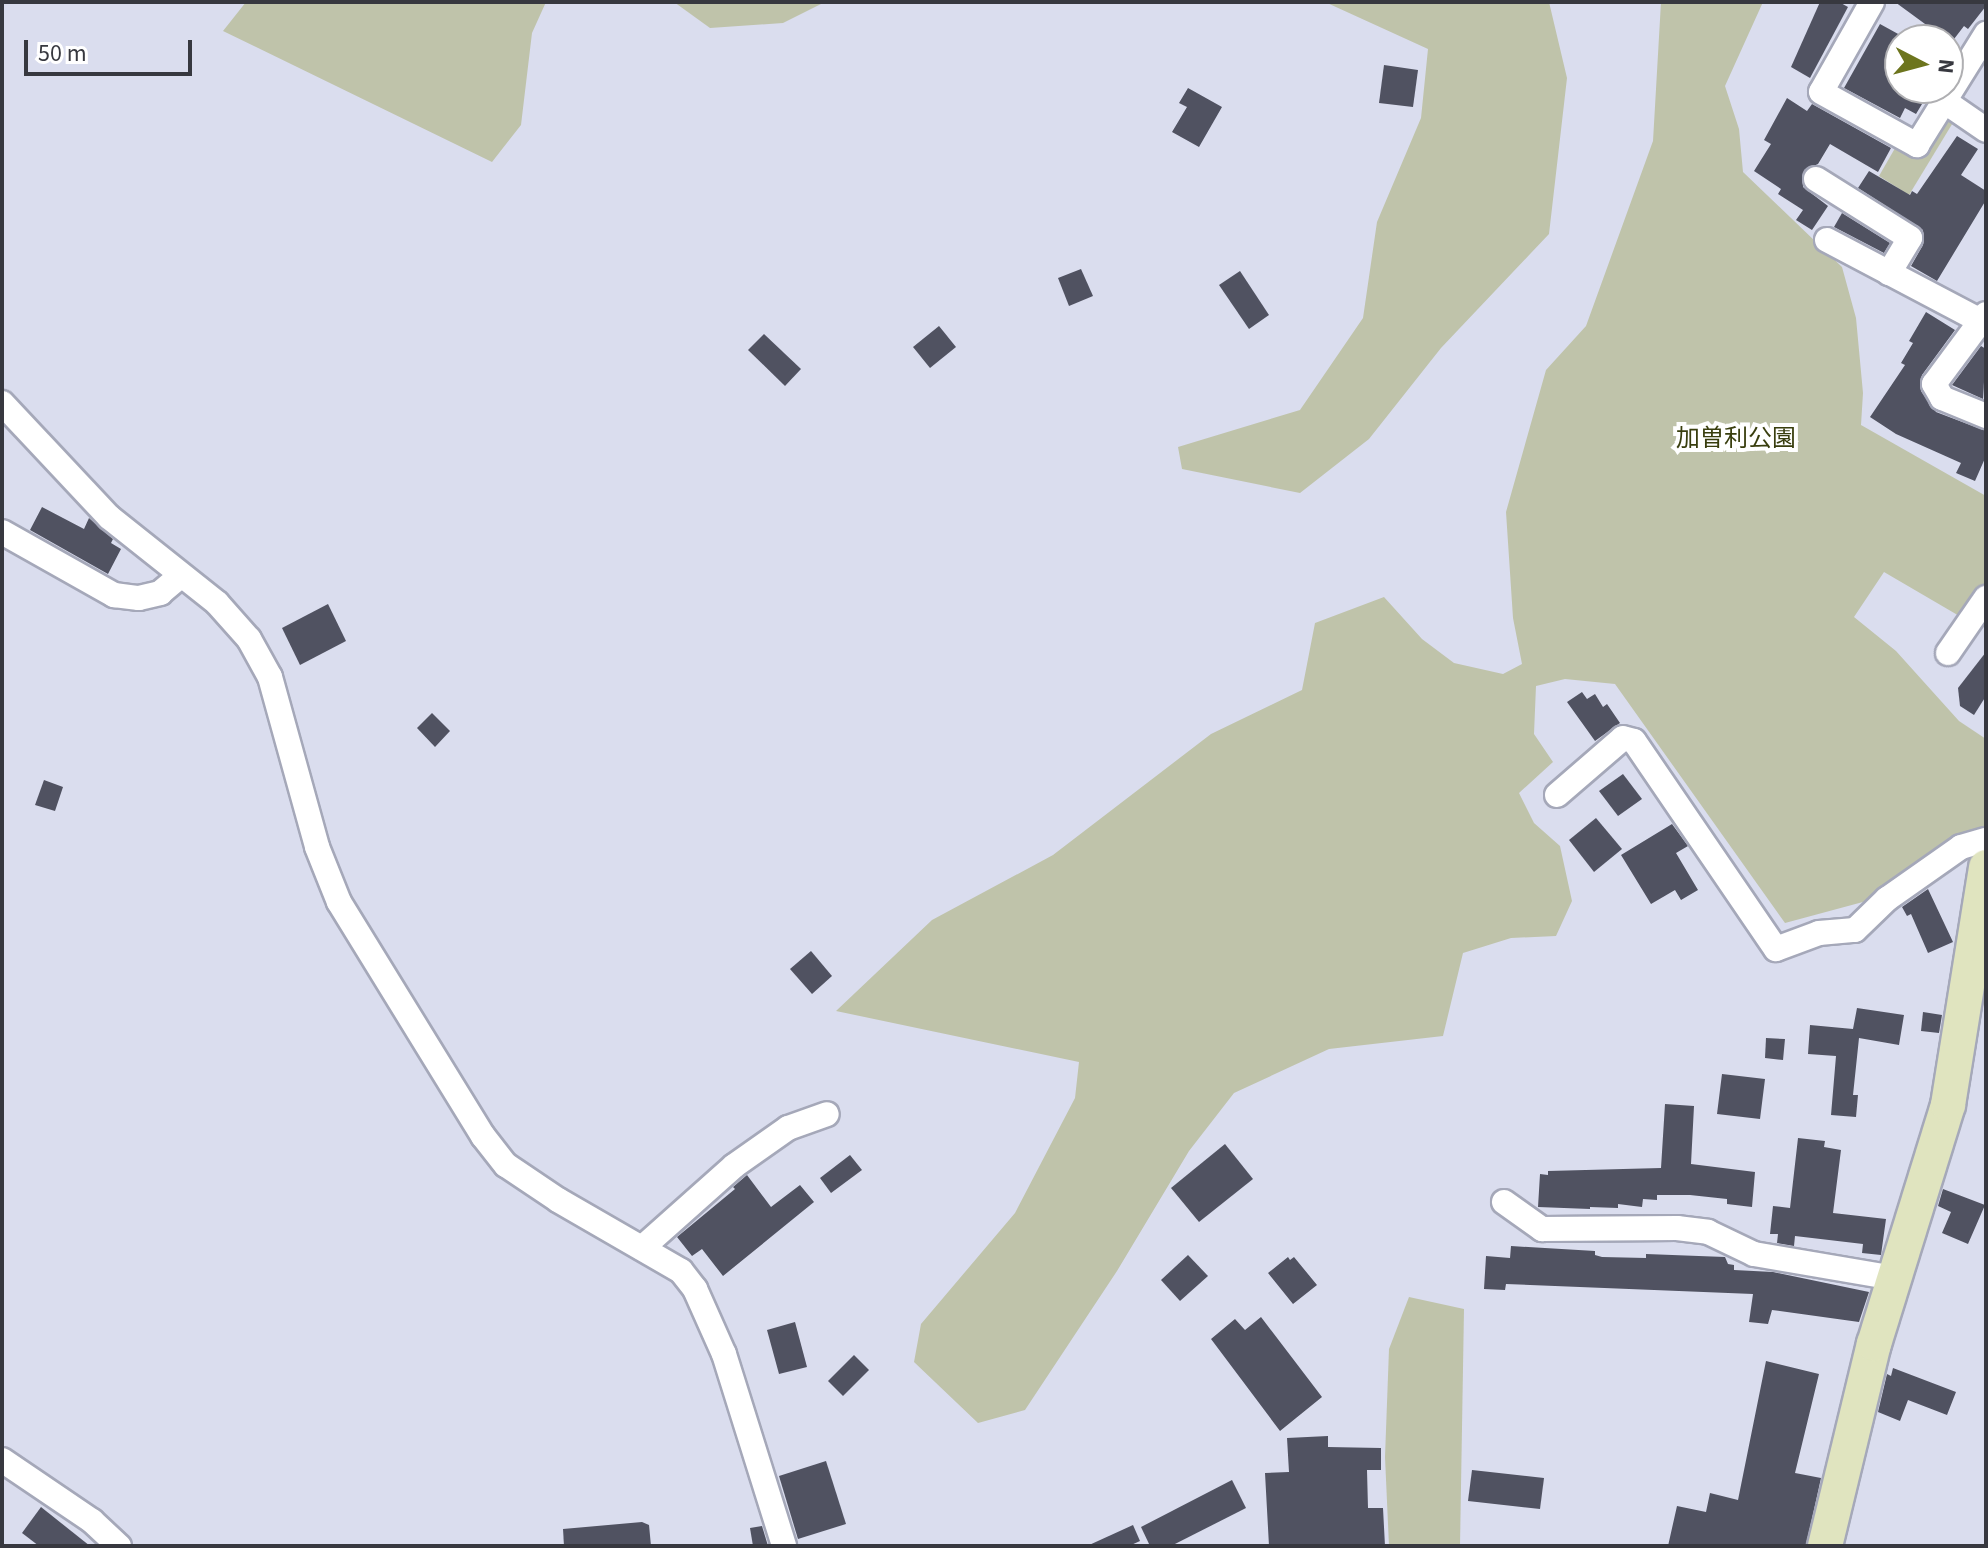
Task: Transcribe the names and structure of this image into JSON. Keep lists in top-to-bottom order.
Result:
{
  "parks": ["加曽利公園"],
  "scale_bar": "50 m",
  "north": "right"
}
